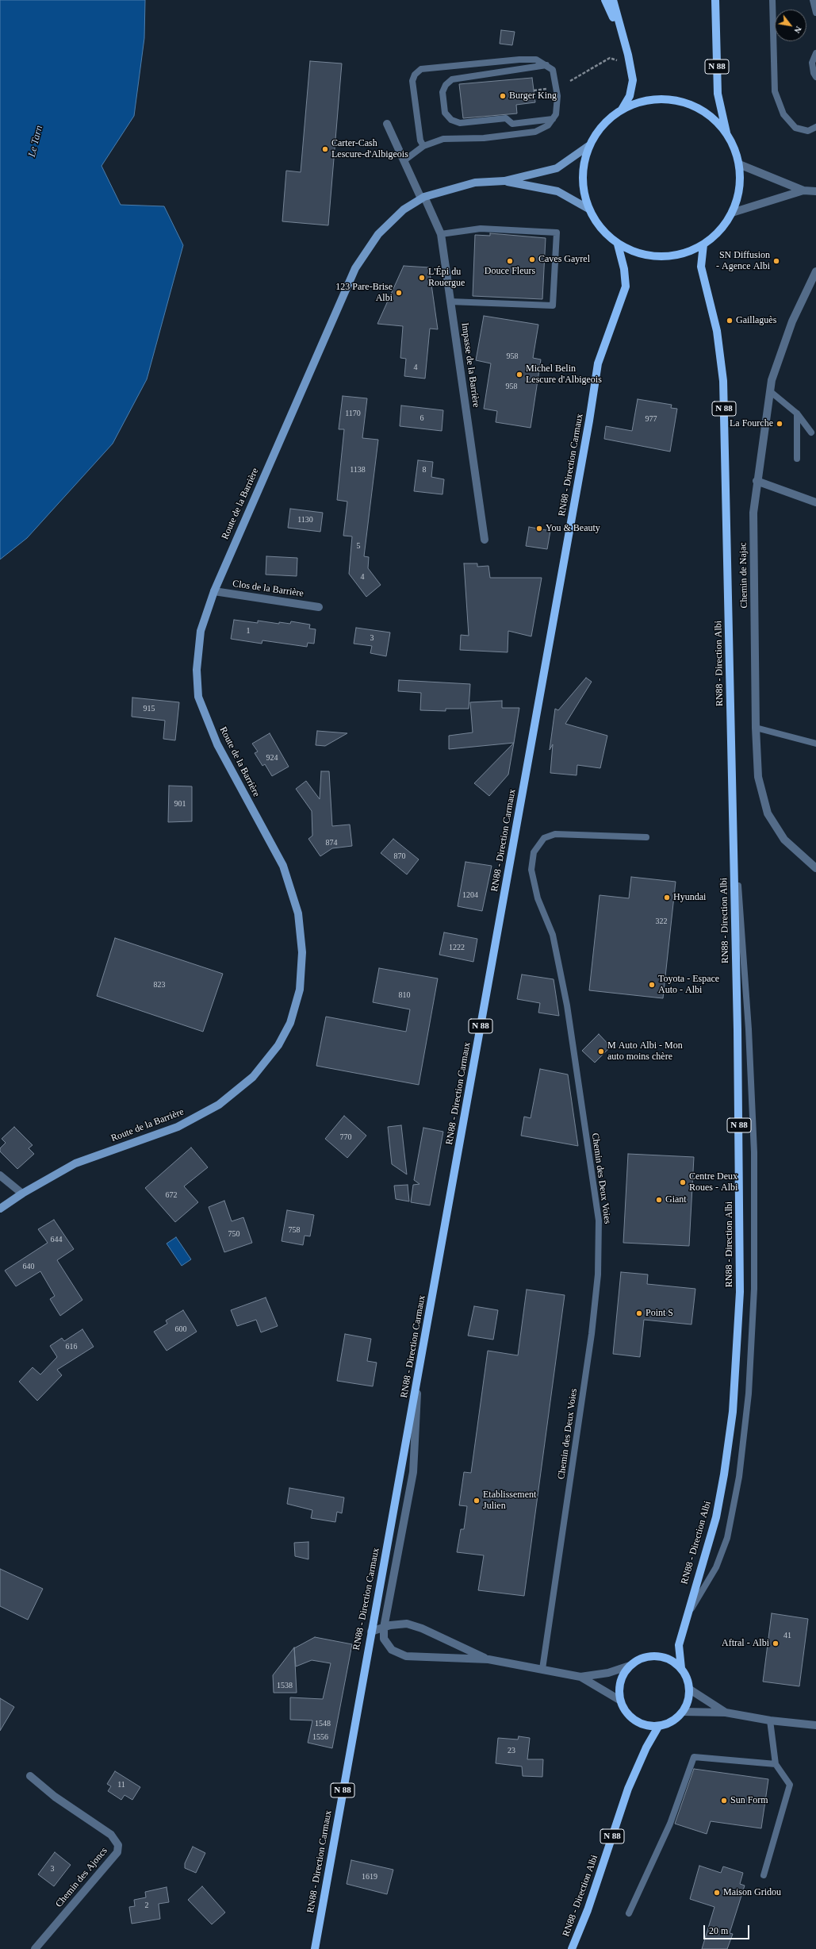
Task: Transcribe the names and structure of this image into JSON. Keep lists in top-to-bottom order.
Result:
{
  "streets": {
    "main road": ["N 88", "RN88 - Direction Carmaux", "RN88 - Direction Albi"],
    "street": [
      "Impasse de la Barrière",
      "Route de la Barrière",
      "Chemin de Najac",
      "Clos de la Barrière",
      "Chemin des Ajoncs"
    ],
    "lane": ["Chemin des Deux Voies"]
  },
  "crossings": [
    ["Impasse de la Barrière", "Route de la Barrière"],
    ["Route de la Barrière", "Clos de la Barrière"]
  ],
  "water": ["Le Tarn"],
  "places": [
    "Burger King",
    "Carter-Cash Lescure-d'Albigeois",
    "Caves Gayrel",
    "Douce Fleurs",
    "SN Diffusion - Agence Albi",
    "L'Épi du Rouergue",
    "123 Pare-Brise Albi",
    "Gaillaguès",
    "Michel Belin Lescure d'Albigeois",
    "La Fourche",
    "You & Beauty",
    "Hyundai",
    "Toyota - Espace Auto - Albi",
    "M Auto Albi - Mon auto moins chère",
    "Centre Deux Roues - Albi",
    "Giant",
    "Point S",
    "Etablissement Julien",
    "Aftral - Albi",
    "Sun Form",
    "Maison Gridou"
  ],
  "house_numbers": [
    "958",
    "4",
    "958",
    "1170",
    "6",
    "977",
    "1138",
    "8",
    "1130",
    "5",
    "4",
    "1",
    "3",
    "915",
    "924",
    "901",
    "874",
    "870",
    "1204",
    "322",
    "1222",
    "823",
    "810",
    "770",
    "672",
    "758",
    "750",
    "644",
    "640",
    "600",
    "616",
    "41",
    "1538",
    "1548",
    "1556",
    "23",
    "11",
    "3",
    "1619",
    "2"
  ],
  "scale_bar": "20 m",
  "north": "bottom right"
}
